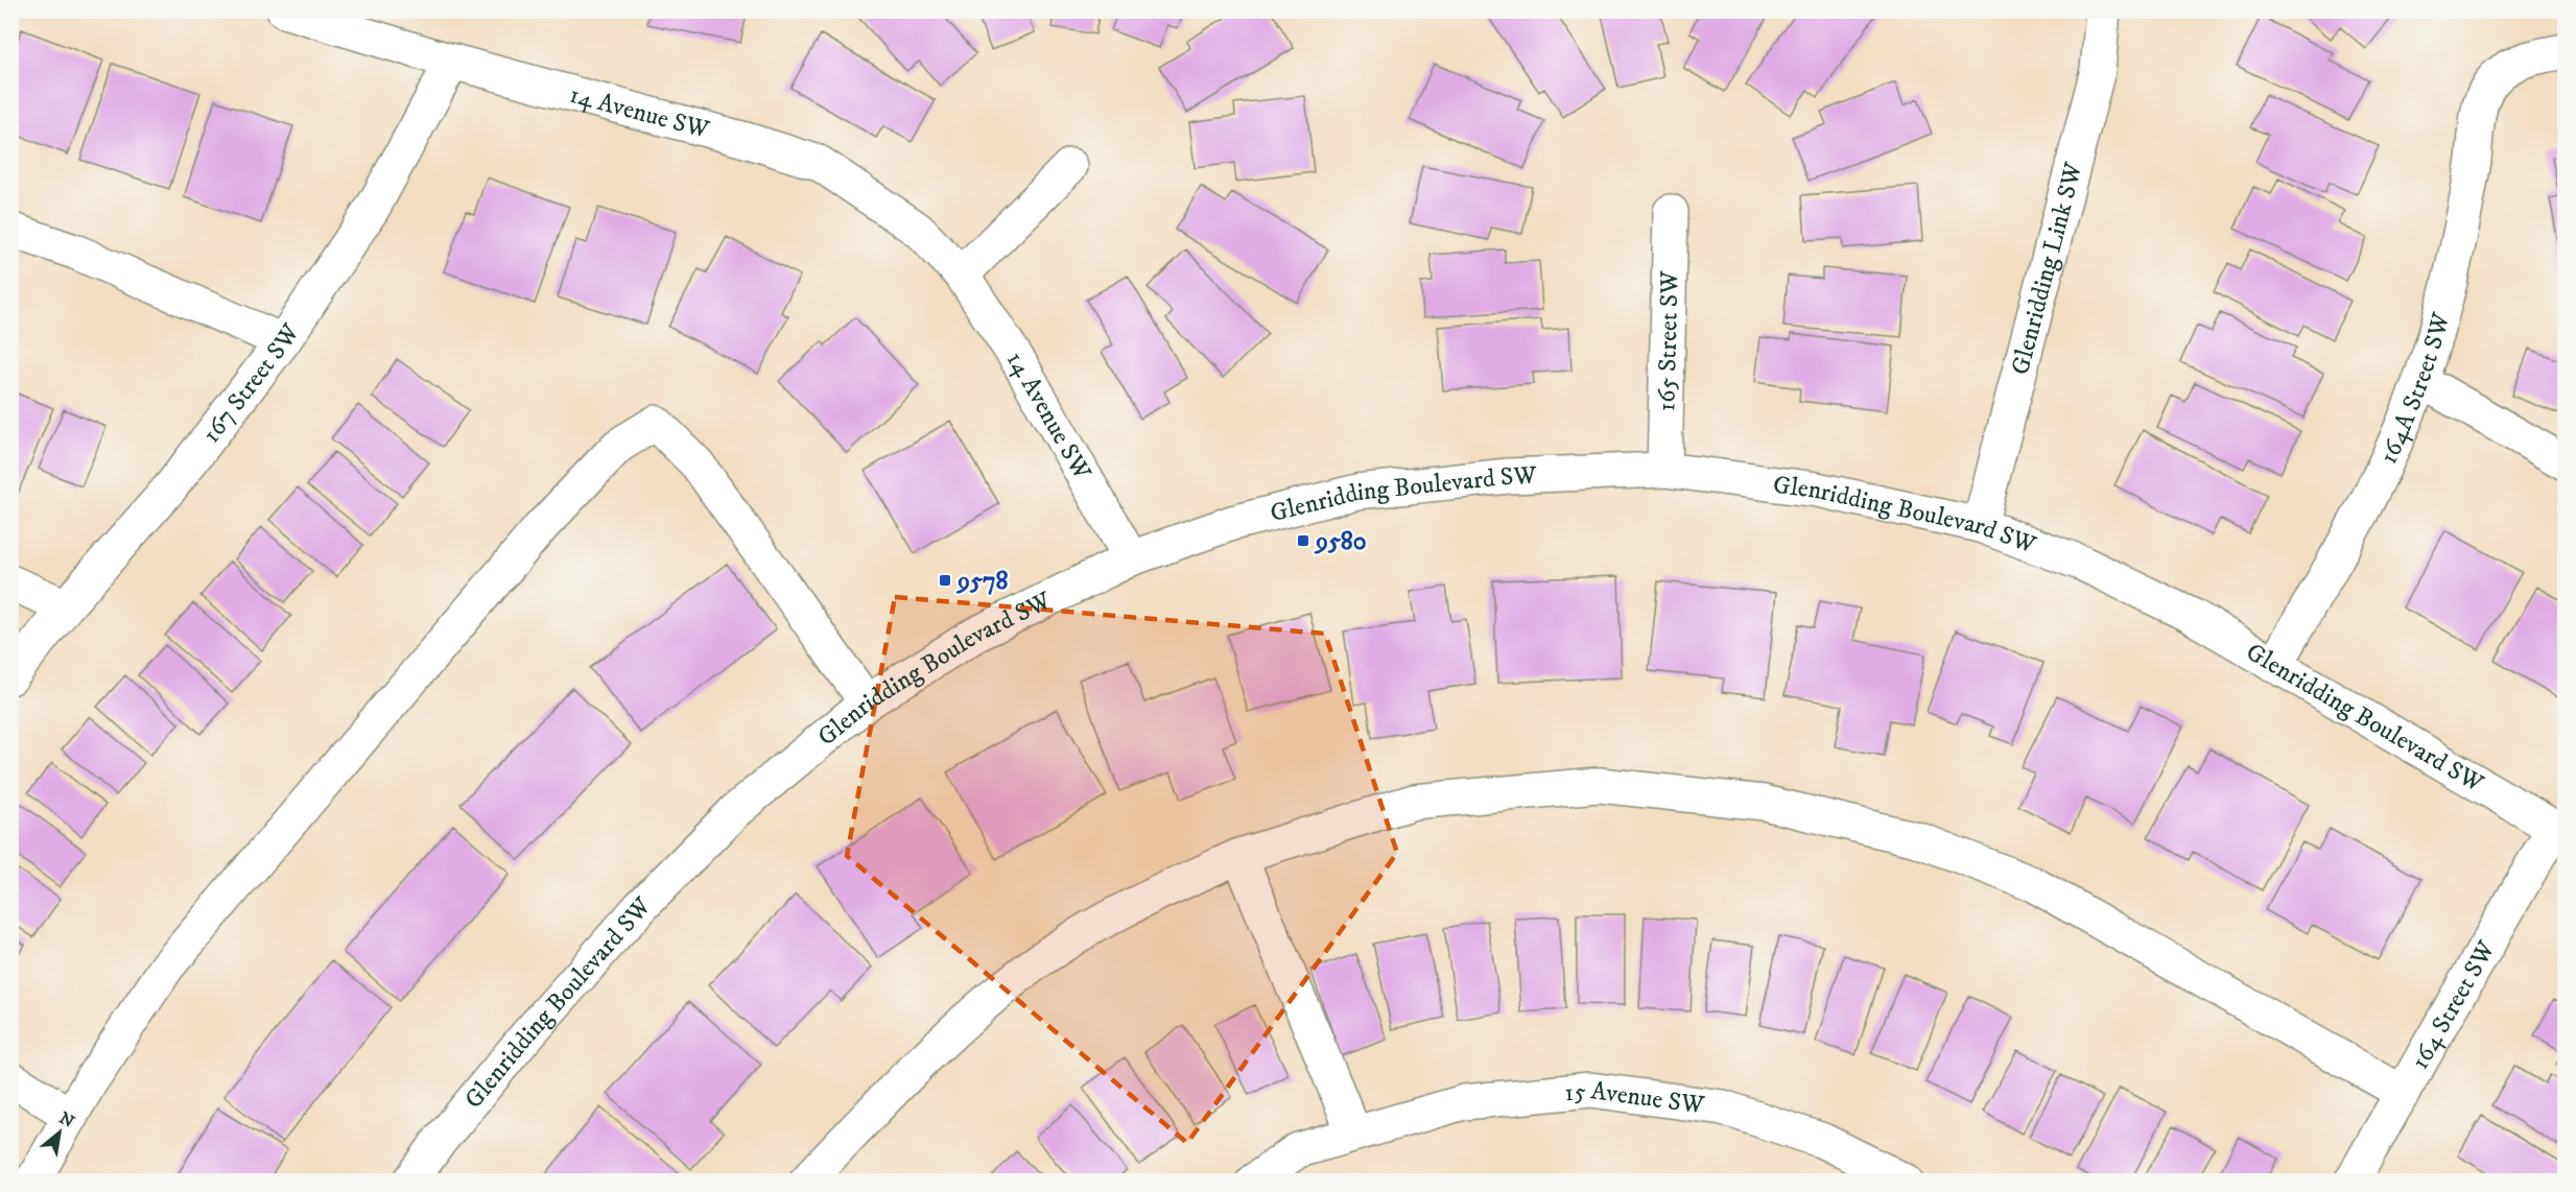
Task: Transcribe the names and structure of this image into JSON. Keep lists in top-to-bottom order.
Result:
{
  "streets": {
    "street": [
      "14 Avenue SW",
      "Glenridding Link SW",
      "165 Street SW",
      "167 Street SW",
      "164A Street SW",
      "Glenridding Boulevard SW",
      "164 Street SW",
      "15 Avenue SW"
    ]
  },
  "crossings": [
    ["14 Avenue SW", "167 Street SW"],
    ["14 Avenue SW", "Glenridding Boulevard SW"],
    ["Glenridding Link SW", "Glenridding Boulevard SW"],
    ["165 Street SW", "Glenridding Boulevard SW"],
    ["164A Street SW", "Glenridding Boulevard SW"],
    ["Glenridding Boulevard SW", "164 Street SW"]
  ],
  "places": {
    "transit": ["9580", "9578"]
  },
  "north": "top right"
}
